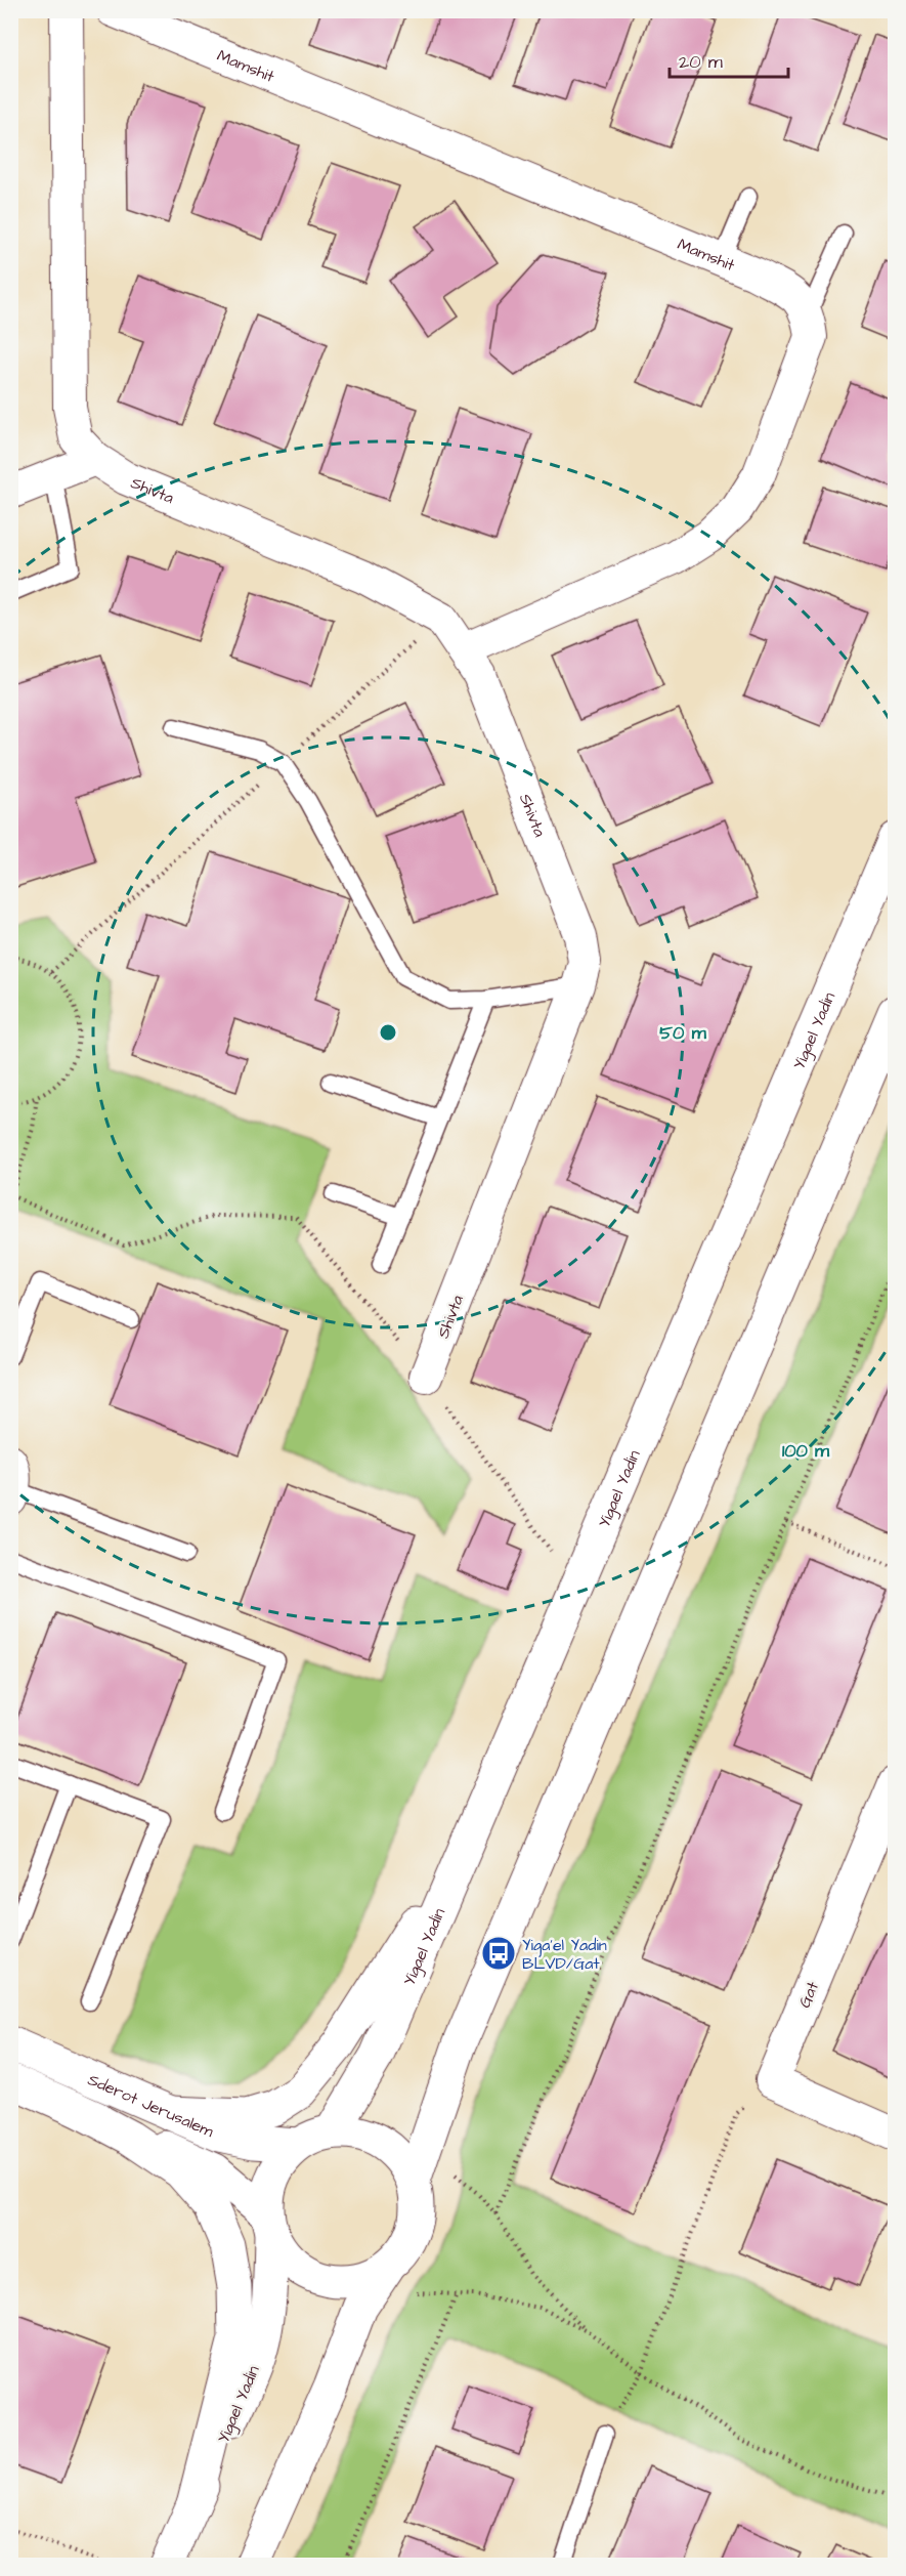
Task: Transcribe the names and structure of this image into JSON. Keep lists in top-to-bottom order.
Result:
{
  "streets": {
    "main road": ["Yigael Yadin", "Sderot Jerusalem"],
    "street": ["Mamshit", "Shivta", "Gat"]
  },
  "crossings": [
    ["Yigael Yadin", "Sderot Jerusalem"]
  ],
  "places": {
    "bus stop": ["Yiga'el Yadin BLVD/Gat"]
  },
  "scale_bar": "20 m",
  "rings": ["50 m", "100 m"]
}
